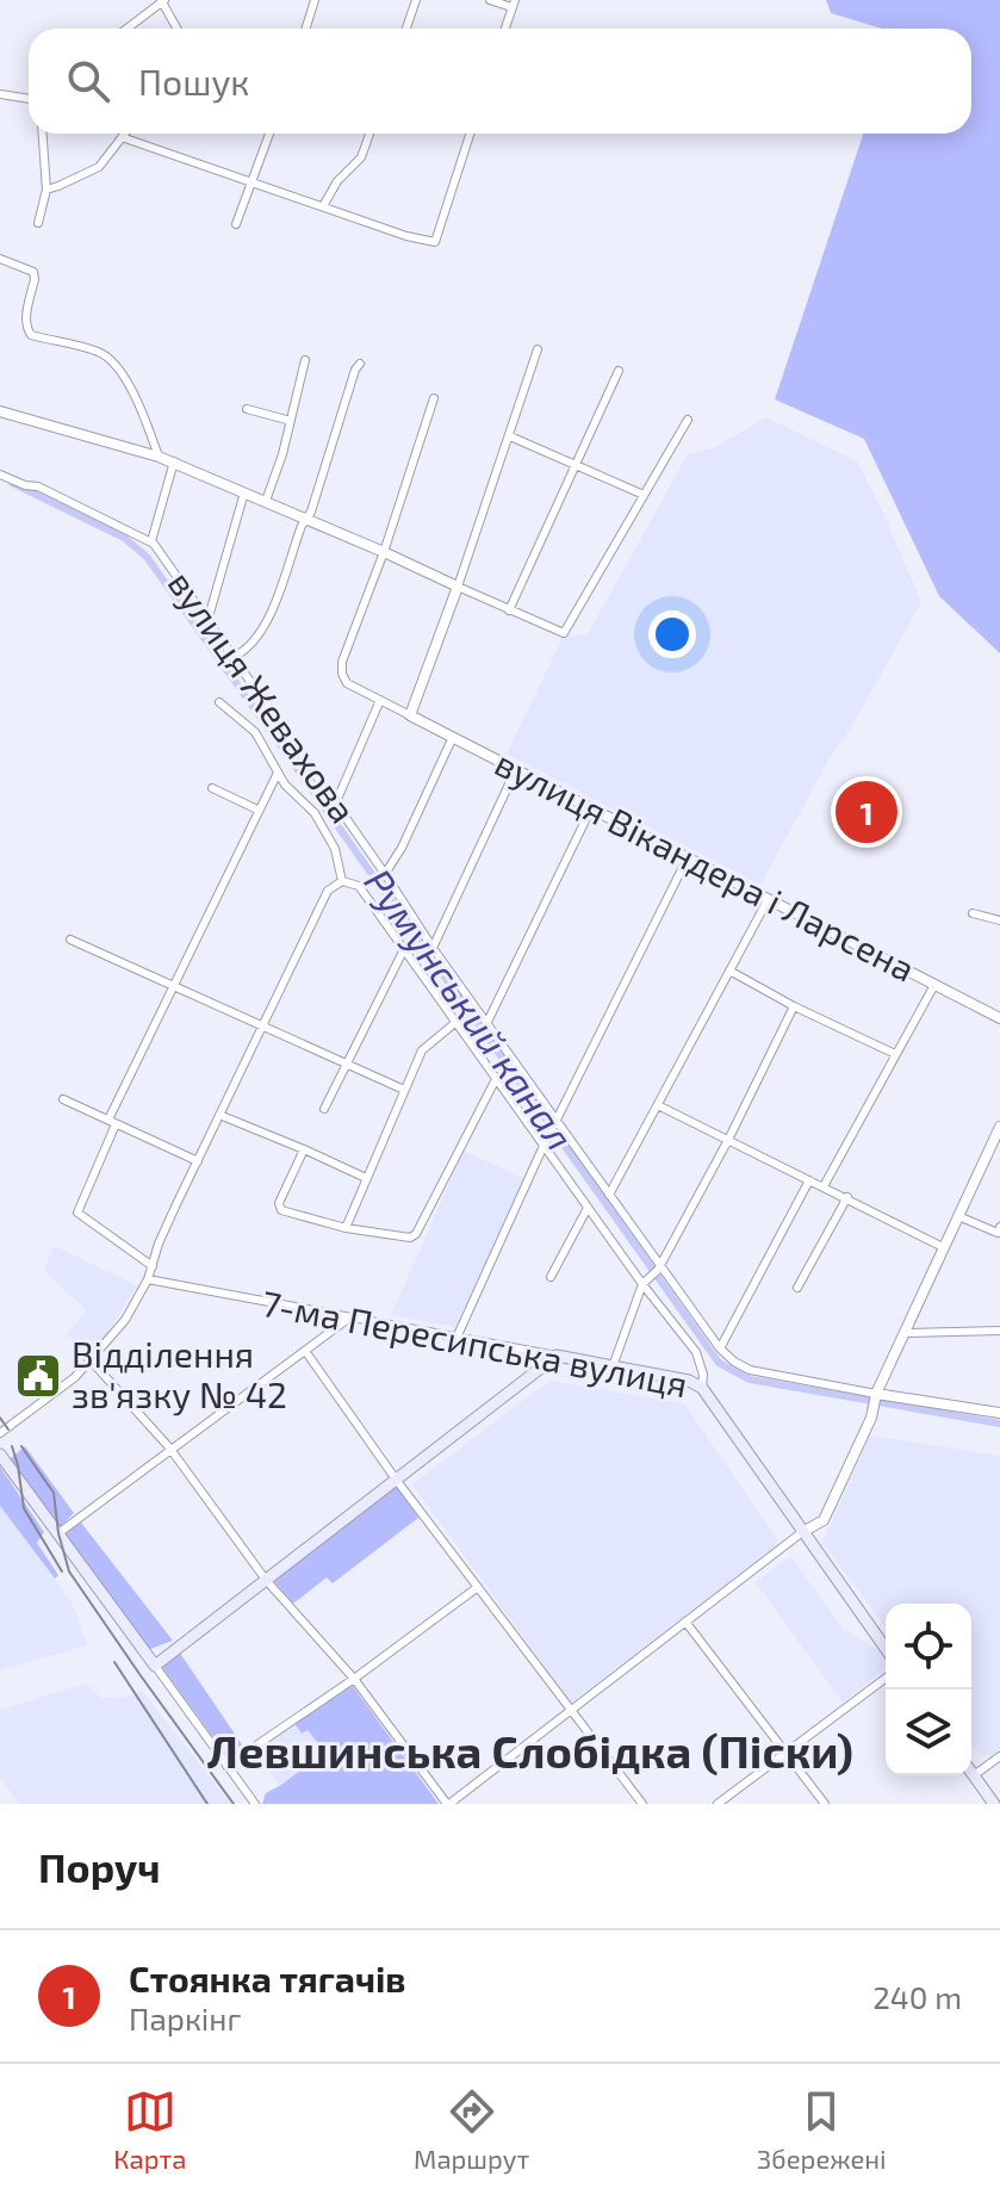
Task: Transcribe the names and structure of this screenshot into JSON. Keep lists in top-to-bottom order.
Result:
{
  "streets": {
    "main road": ["7-ма Пересипська вулиця"],
    "street": ["вулиця Жевахова", "вулиця Вікандера і Ларсена"]
  },
  "districts": ["Левшинська Слобідка (Піски)"],
  "water": ["Румунський канал"],
  "places": {
    "public building": ["Відділення зв'язку № 42"]
  },
  "page": {
    "search": "Пошук",
    "pins": "1",
    "heading": "Поруч",
    "list": [
      {
        "mark": "1",
        "name": "Стоянка тягачів",
        "note": "Паркінг",
        "value": "240 m"
      }
    ],
    "nav": ["Карта", "Маршрут", "Збережені"]
  }
}
